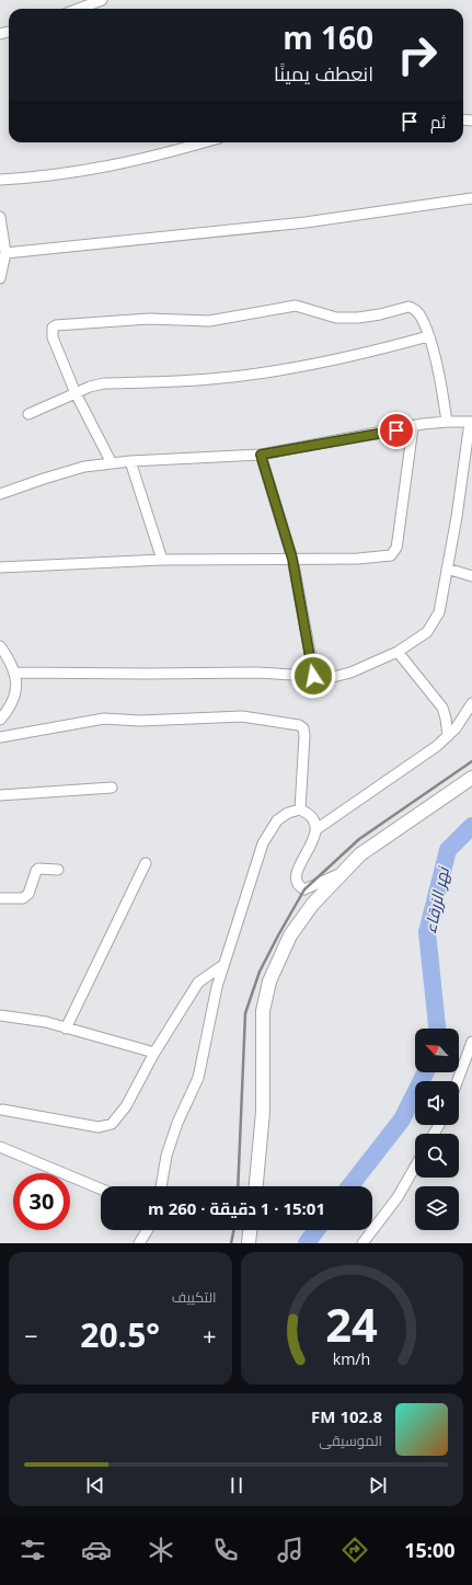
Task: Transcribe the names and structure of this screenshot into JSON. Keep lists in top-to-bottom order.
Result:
{
  "water": ["نهر الزرقاء"],
  "north": "top left",
  "page": {
    "turn": ["160 m", "انعطف يمينًا"],
    "then": "ثم",
    "limit": "30",
    "trip": "15:01 · 1 دقيقة · 260 m",
    "tile": "التكييف",
    "heat": ["−", "20.5°", "+"],
    "song": ["102.8 FM", "الموسيقى"],
    "tabs": "15:00",
    "gauge": ["24", "km/h"]
  }
}
